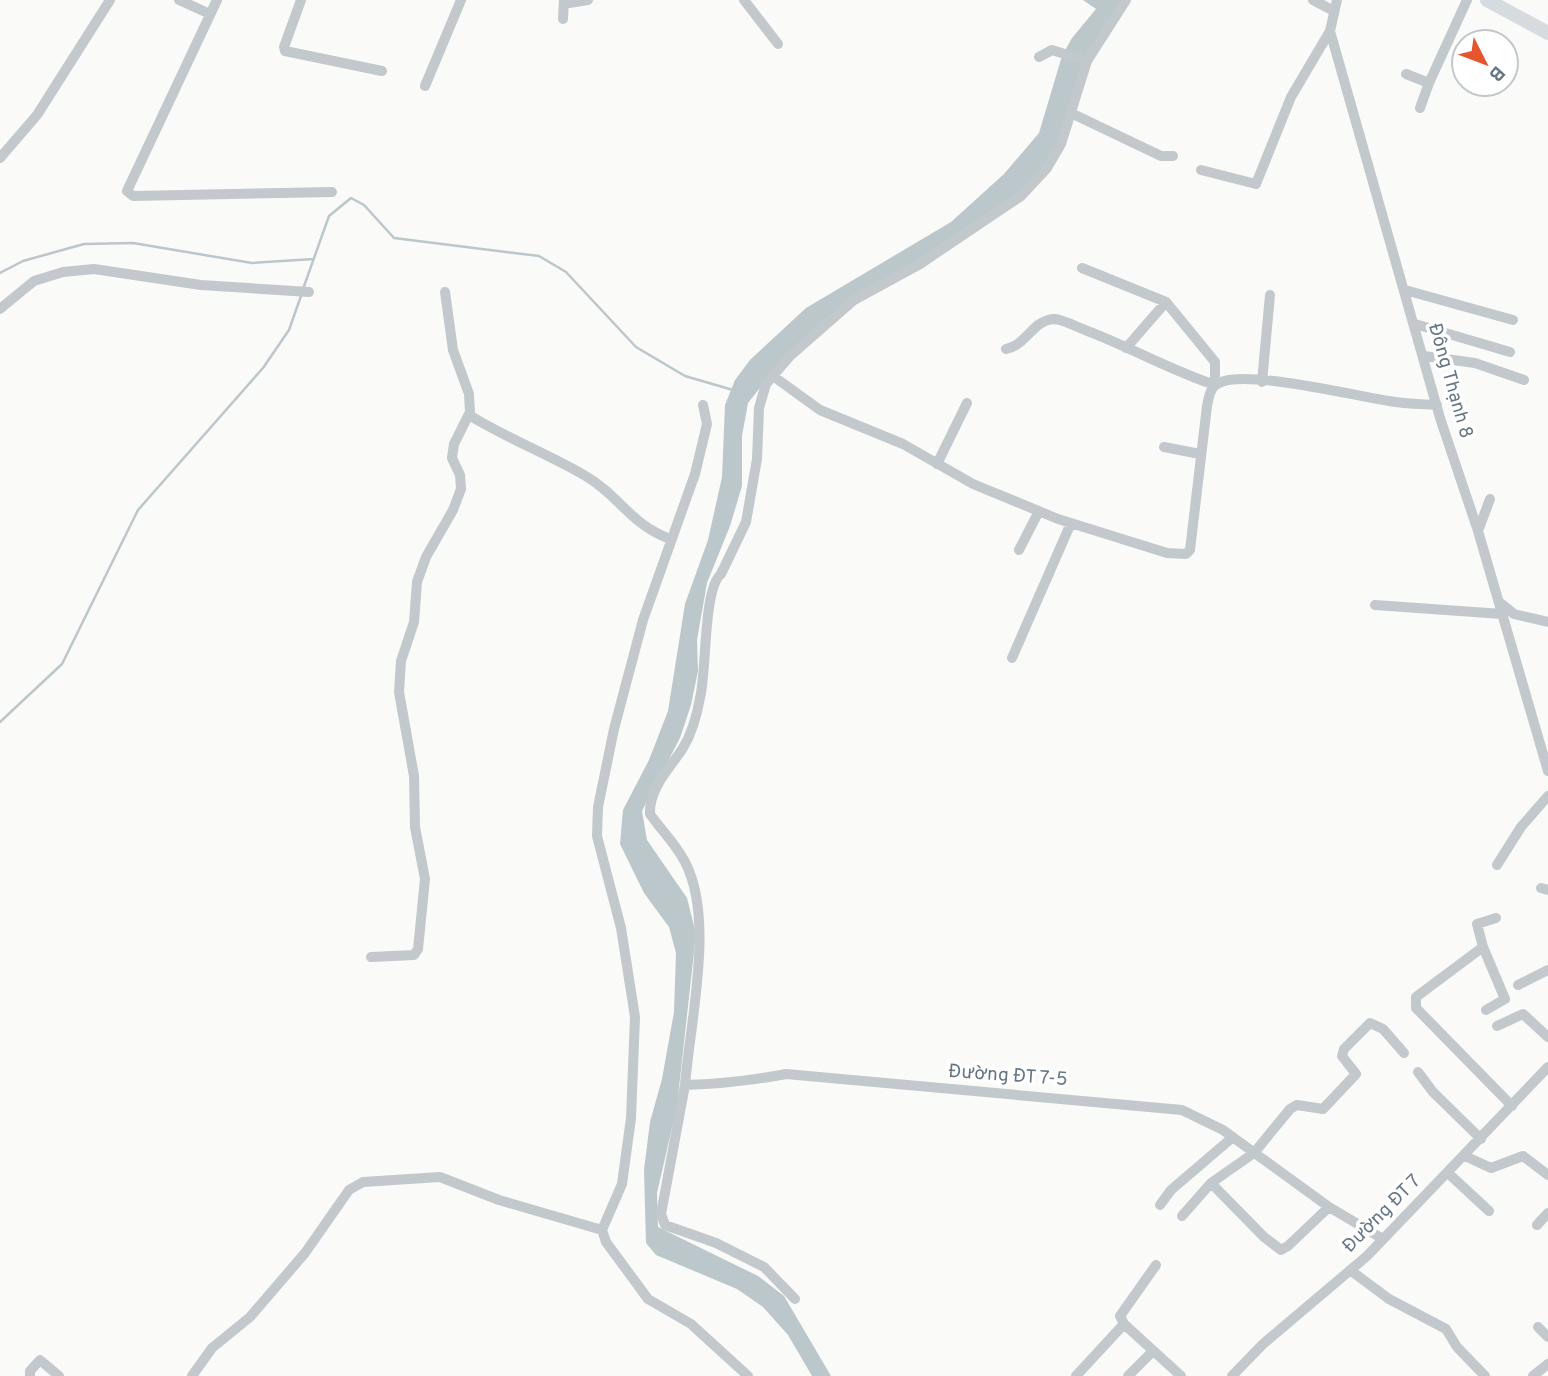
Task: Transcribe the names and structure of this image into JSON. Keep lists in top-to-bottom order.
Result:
{
  "streets": {
    "street": ["Đông Thạnh 8", "Đường ĐT 7-5", "Đường ĐT 7"]
  },
  "crossings": [
    ["Đường ĐT 7-5", "Đường ĐT 7"]
  ],
  "north": "bottom right"
}
